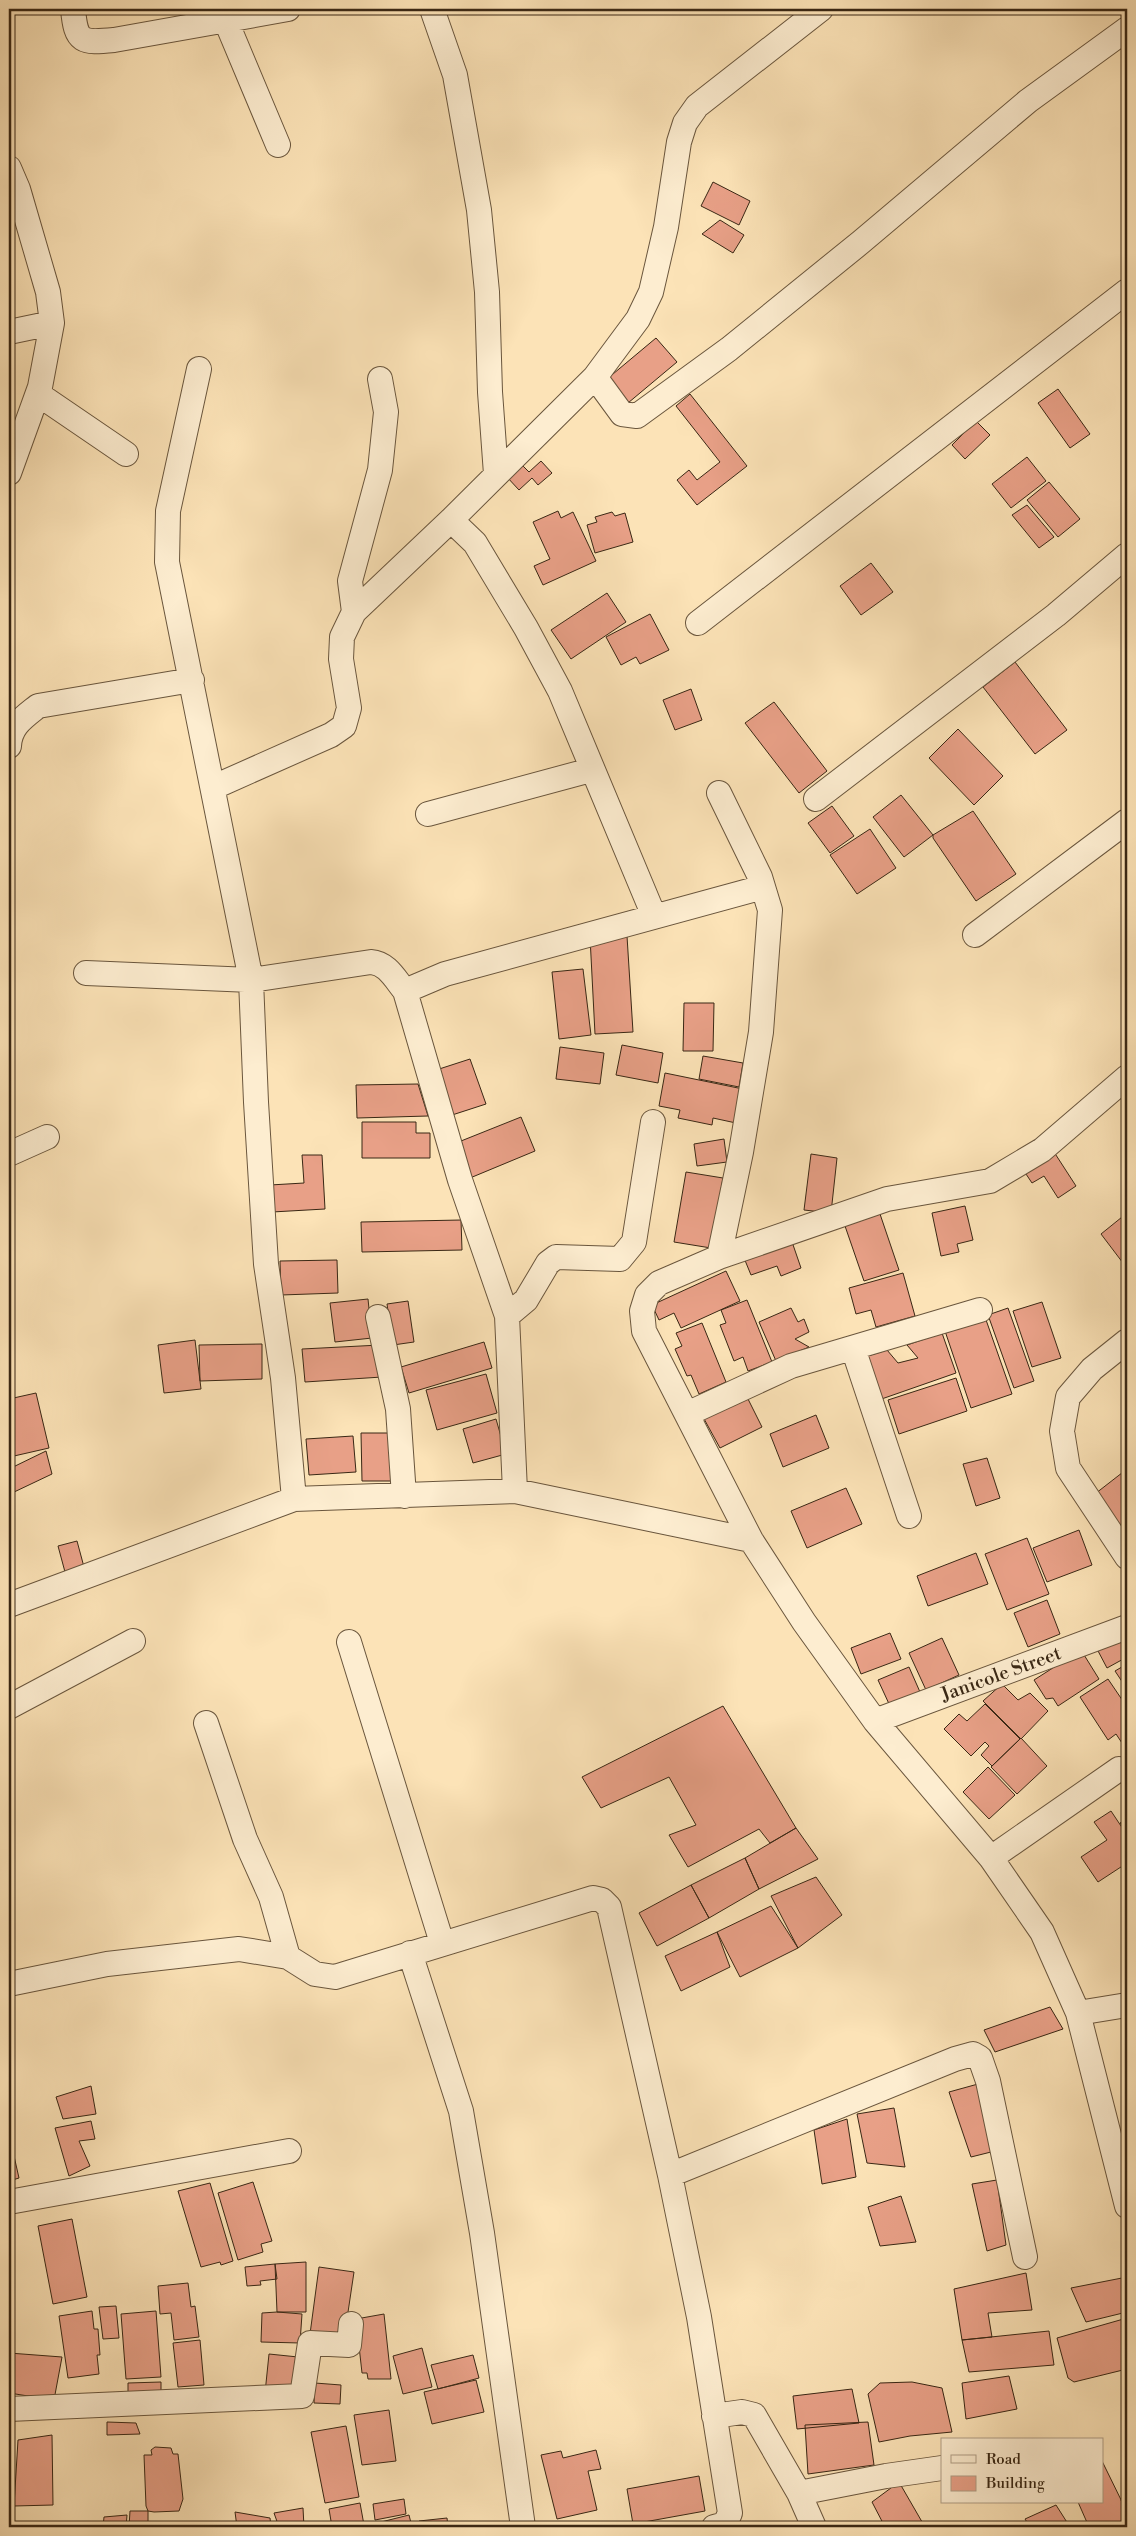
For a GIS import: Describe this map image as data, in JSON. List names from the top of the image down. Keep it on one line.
{"streets":{"street":["Janicole Street"]},"legend":["Road","Building"]}
